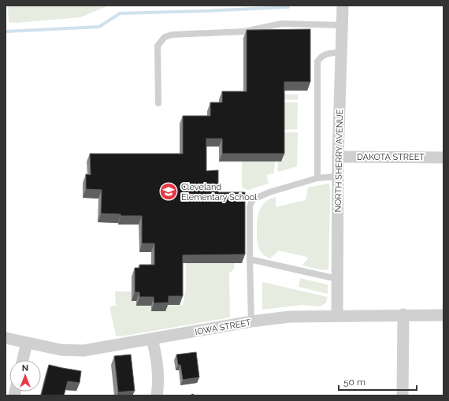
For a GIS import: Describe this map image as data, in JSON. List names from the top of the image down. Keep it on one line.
{"streets":{"street":["DAKOTA STREET","NORTH SHERRY AVENUE","IOWA STREET"]},"crossings":[["DAKOTA STREET","NORTH SHERRY AVENUE"],["NORTH SHERRY AVENUE","IOWA STREET"]],"places":{"school or university":["Cleveland Elementary School"]},"scale_bar":"50 m","north":"top"}
